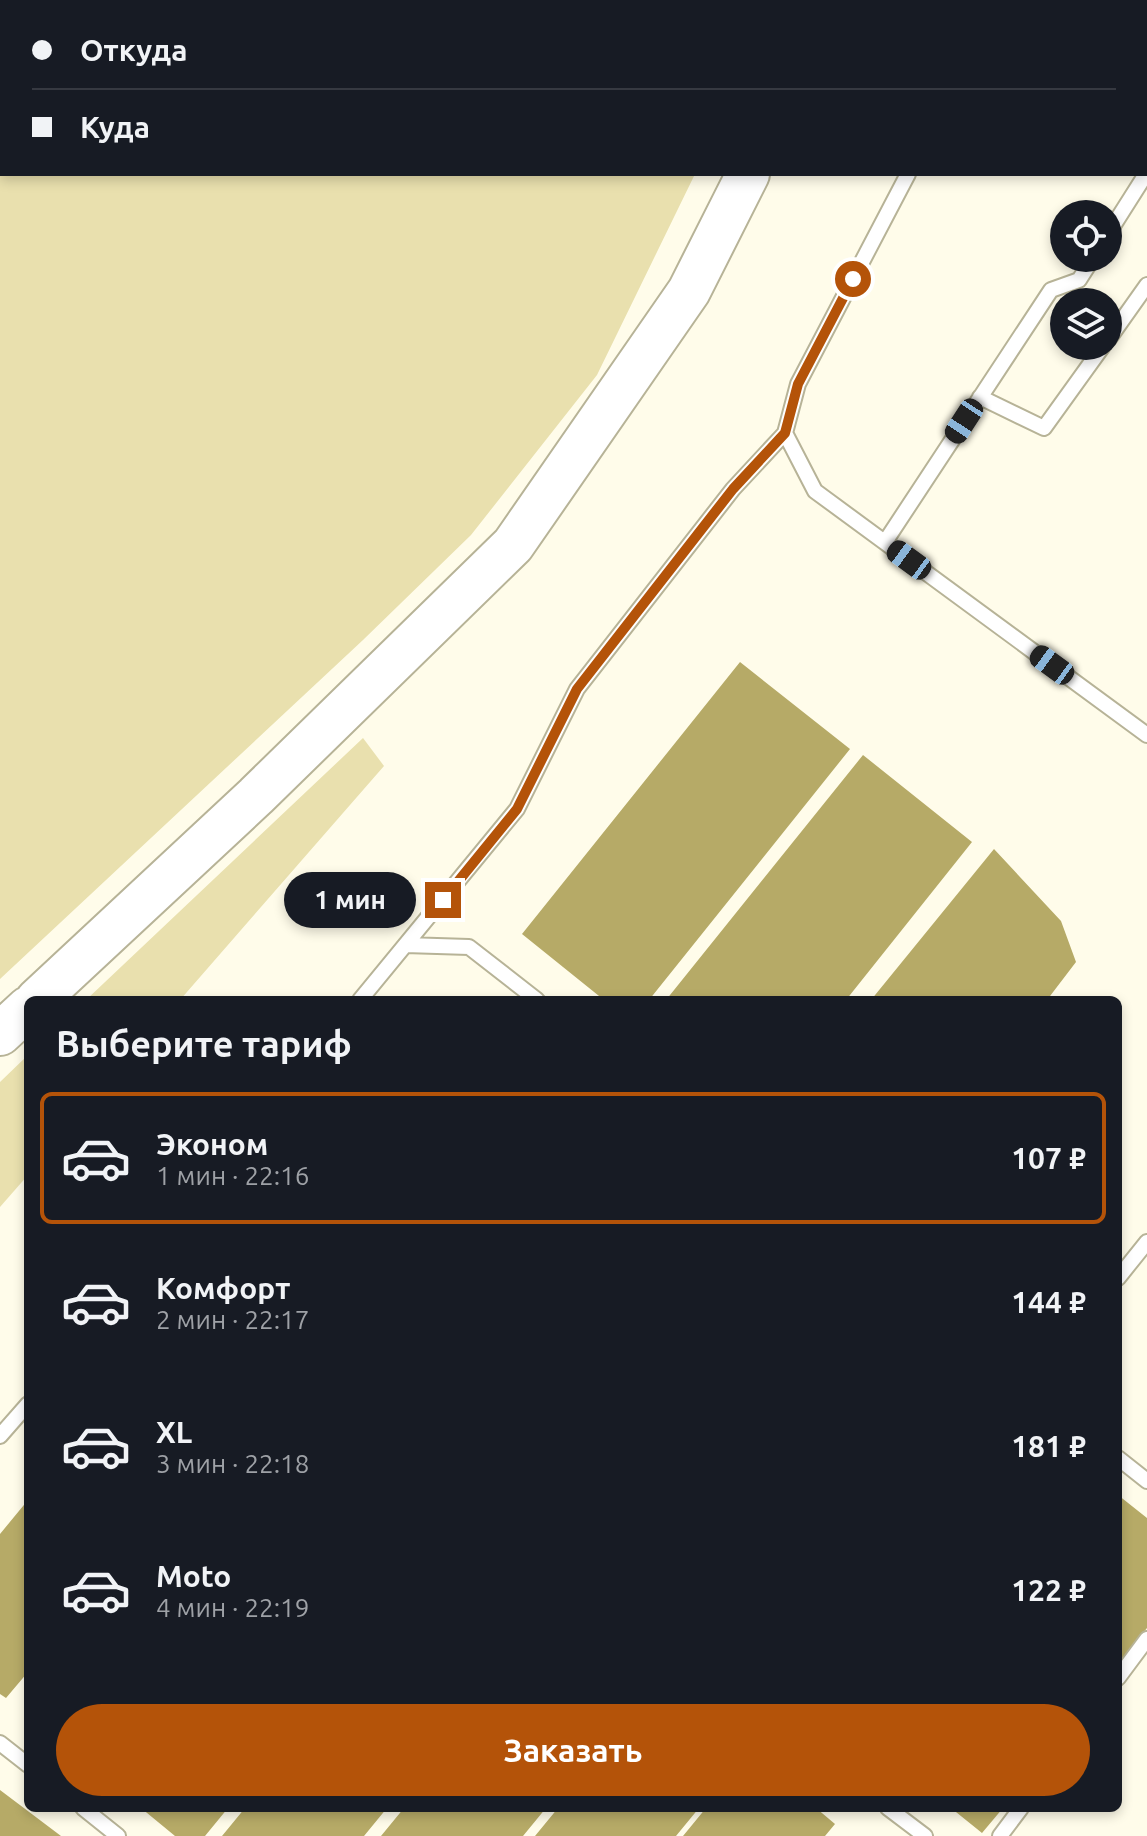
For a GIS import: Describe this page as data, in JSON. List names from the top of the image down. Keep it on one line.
{"page":{"banner":["Откуда","Куда"],"bubble":"1 мин","heading":"Выберите тариф","list":[{"name":"Эконом","note":"1 мин · 22:16","value":"107 ₽"},{"name":"Комфорт","note":"2 мин · 22:17","value":"144 ₽"},{"name":"XL","note":"3 мин · 22:18","value":"181 ₽"},{"name":"Moto","note":"4 мин · 22:19","value":"122 ₽"}],"buttons":"Заказать"}}
